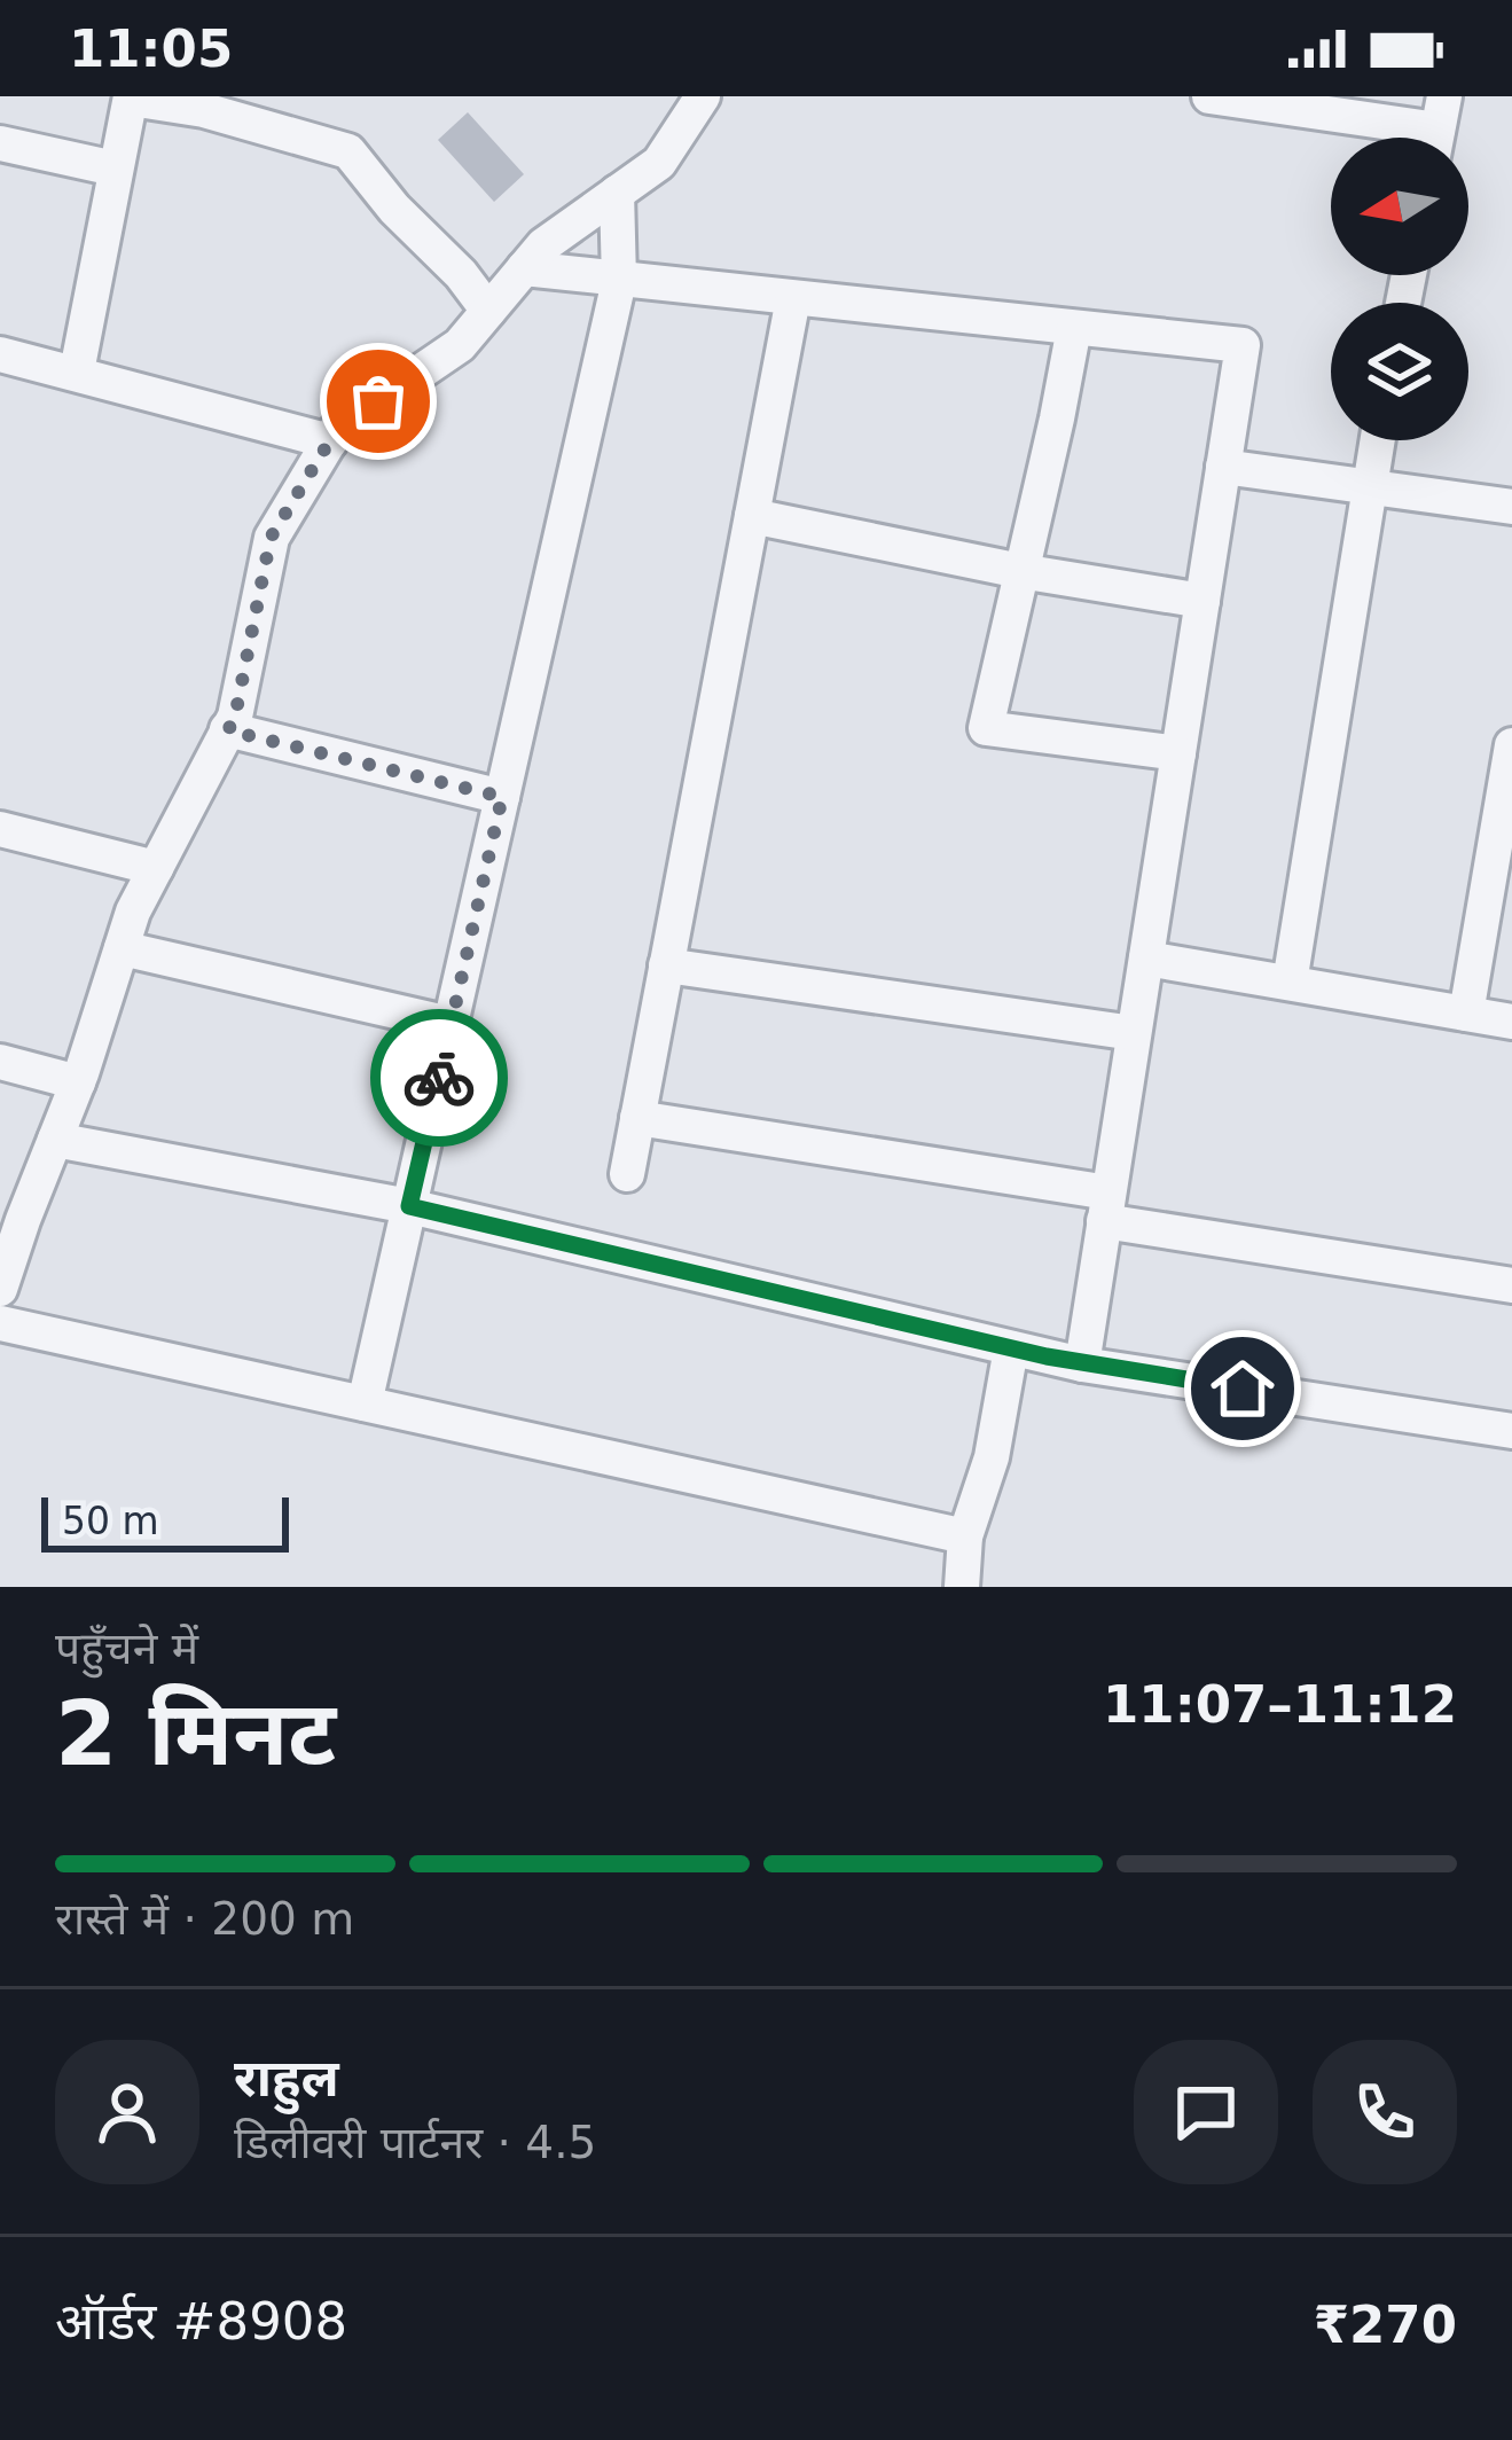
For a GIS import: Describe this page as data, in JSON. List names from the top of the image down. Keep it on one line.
{"scale_bar":"50 m","north":"left","page":{"status":"11:05","scale":"50 m","heading":["2 मिनट","पहुँचने में","11:07–11:12"],"panel":["राहुल","डिलीवरी पार्टनर · 4.5","ऑर्डर #8908","₹270"],"bar":"रास्ते में · 200 m"}}
